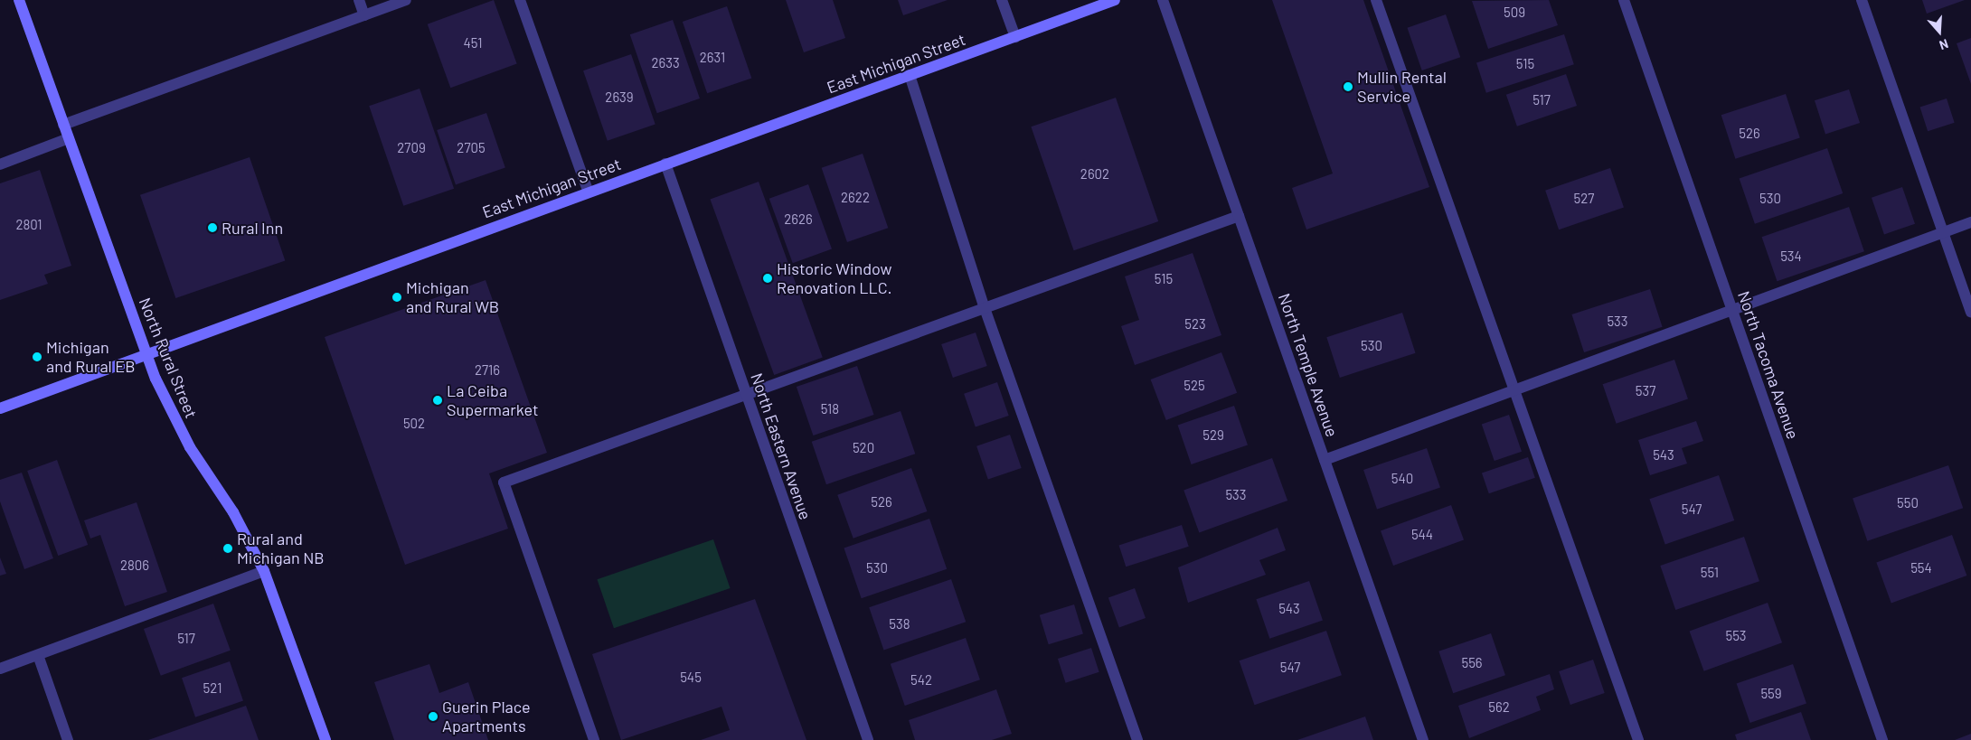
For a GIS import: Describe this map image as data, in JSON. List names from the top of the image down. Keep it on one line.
{"streets":{"main road":["East Michigan Street","North Rural Street"],"street":["North Temple Avenue","North Tacoma Avenue","North Eastern Avenue"]},"crossings":[["East Michigan Street","North Rural Street"],["East Michigan Street","North Eastern Avenue"]],"places":["Mullin Rental Service","Rural Inn","Historic Window Renovation LLC.","Michigan and Rural WB","Michigan and Rural EB","La Ceiba Supermarket","Rural and Michigan NB","Guerin Place Apartments"],"house_numbers":["509","451","2631","2633","515","2639","517","526","2709","2705","2602","2622","527","530","2626","2801","534","515","533","523","530","2716","525","537","518","502","529","520","543","540","533","526","550","547","544","2806","530","554","551","543","538","553","517","556","547","545","542","521","559","562"],"north":"bottom"}
